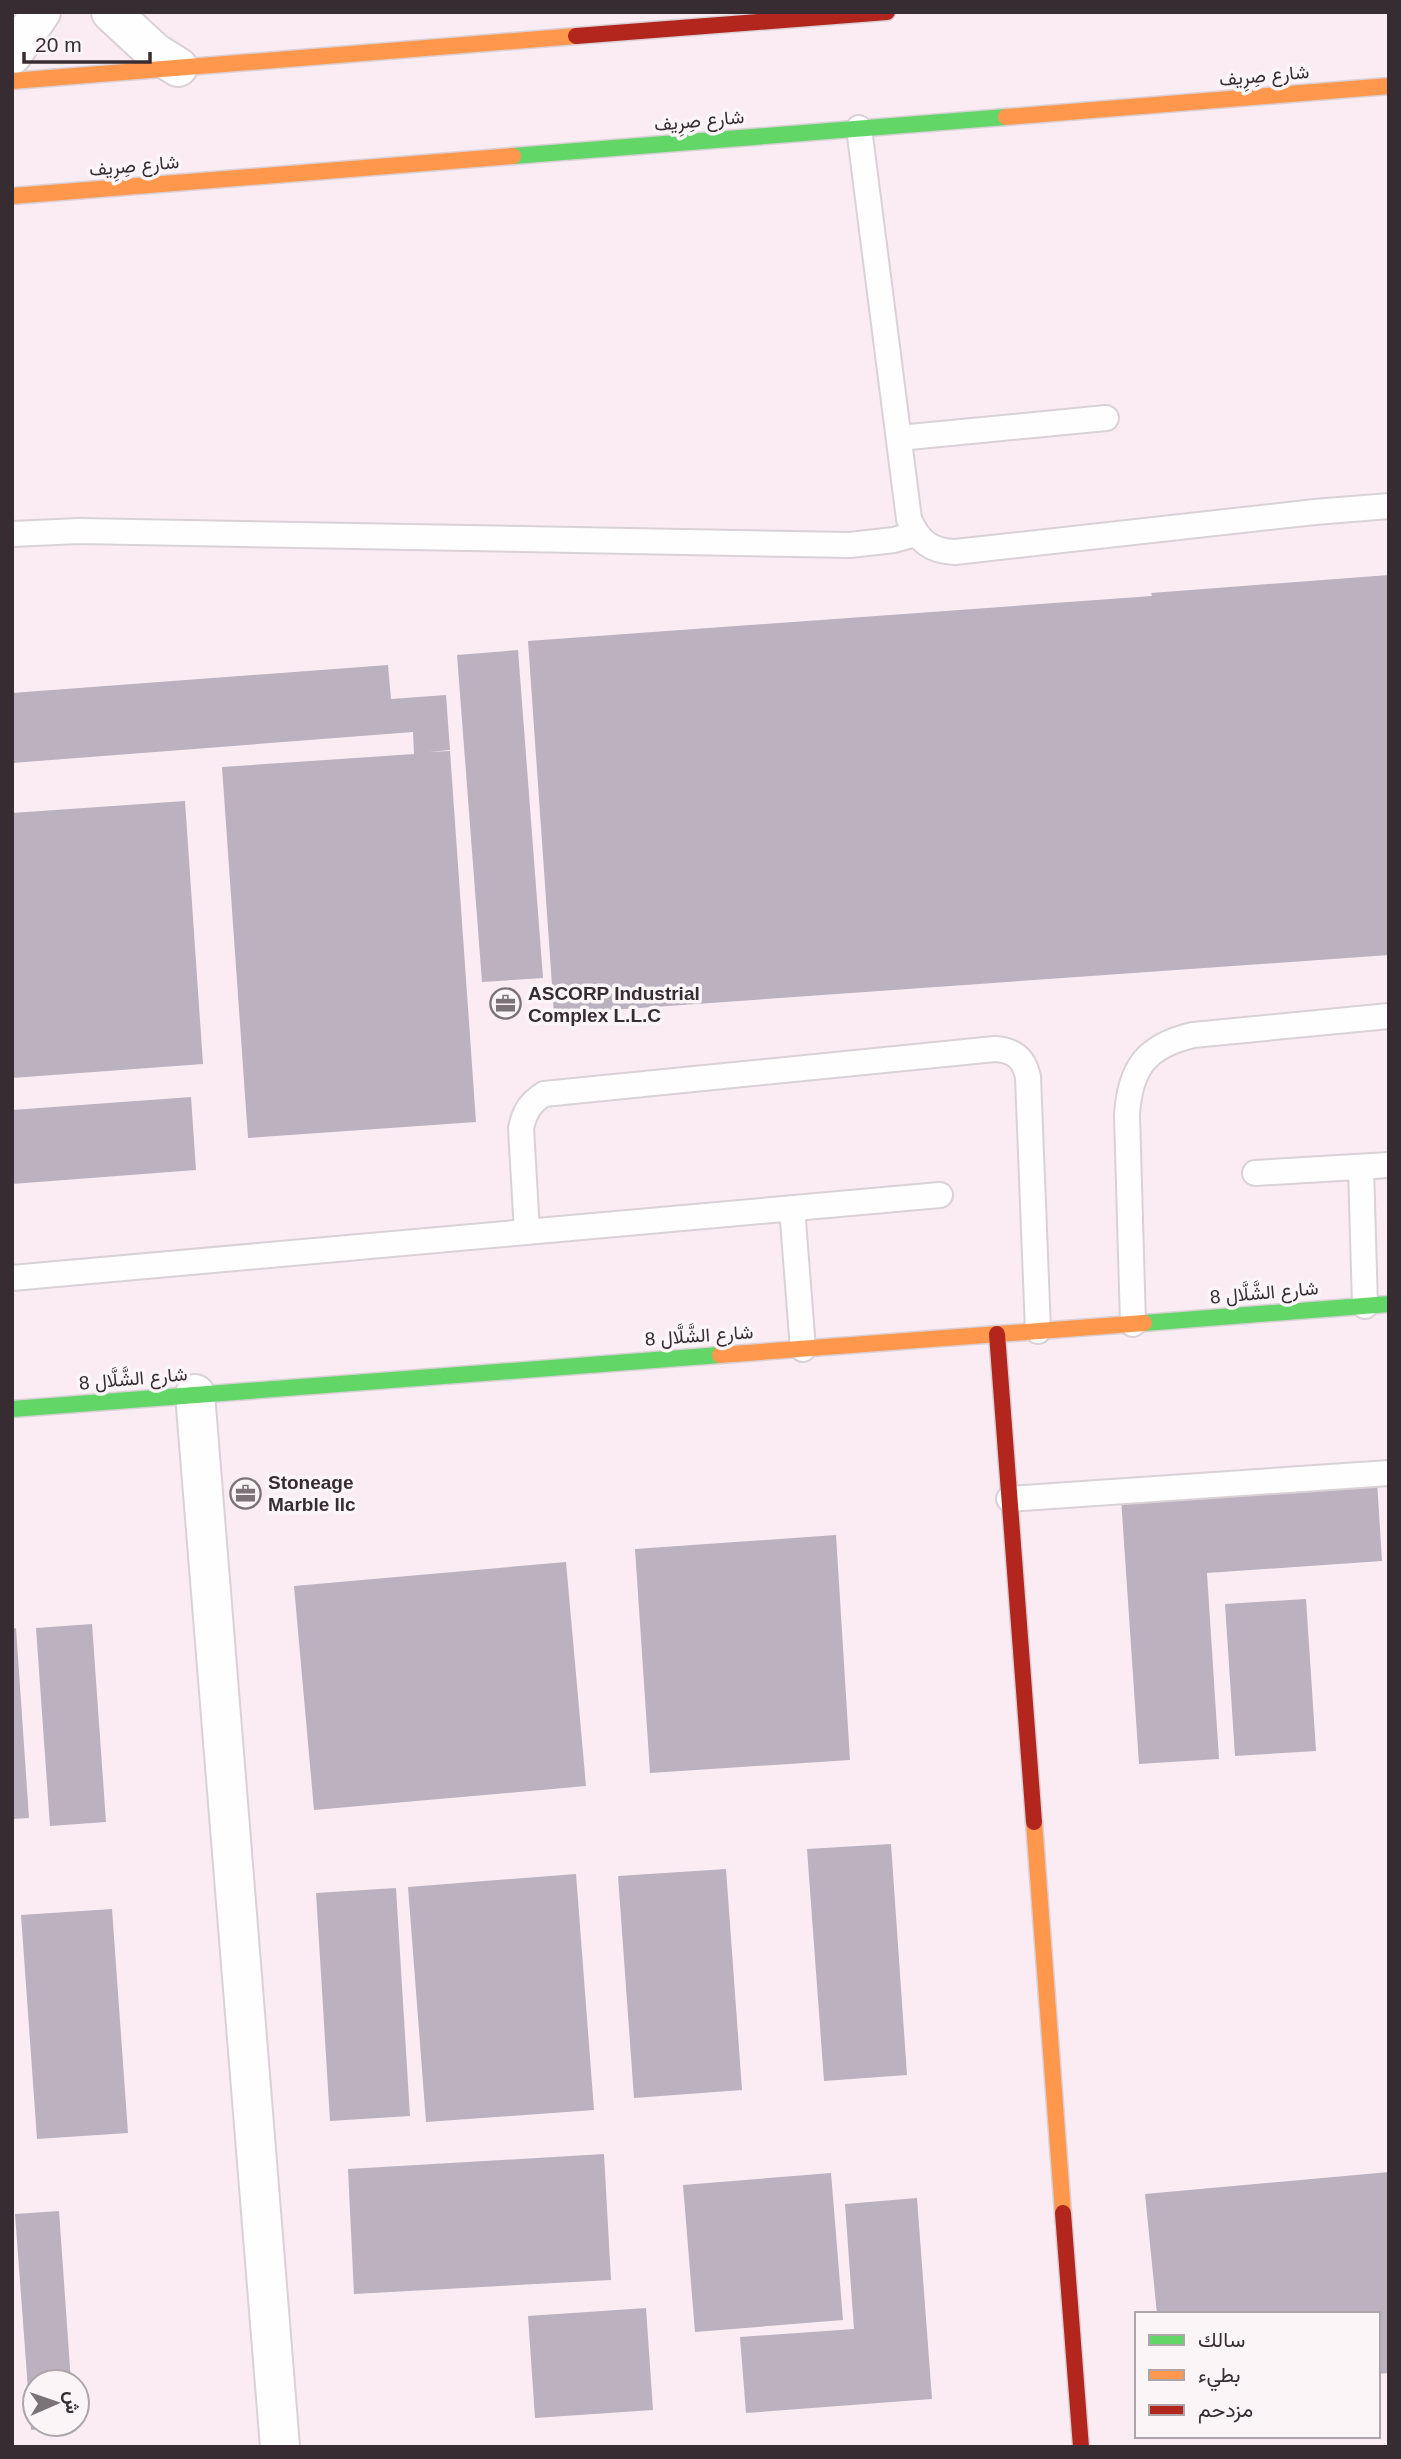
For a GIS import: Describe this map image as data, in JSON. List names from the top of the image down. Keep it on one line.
{"streets":{"street":["شارع صِرِيف","شارع الشَّلَّال 8"]},"places":{"office":["ASCORP Industrial Complex L.L.C","Stoneage Marble llc"]},"legend":["سالك","بطيء","مزدحم"],"scale_bar":"20 m","north":"right"}
